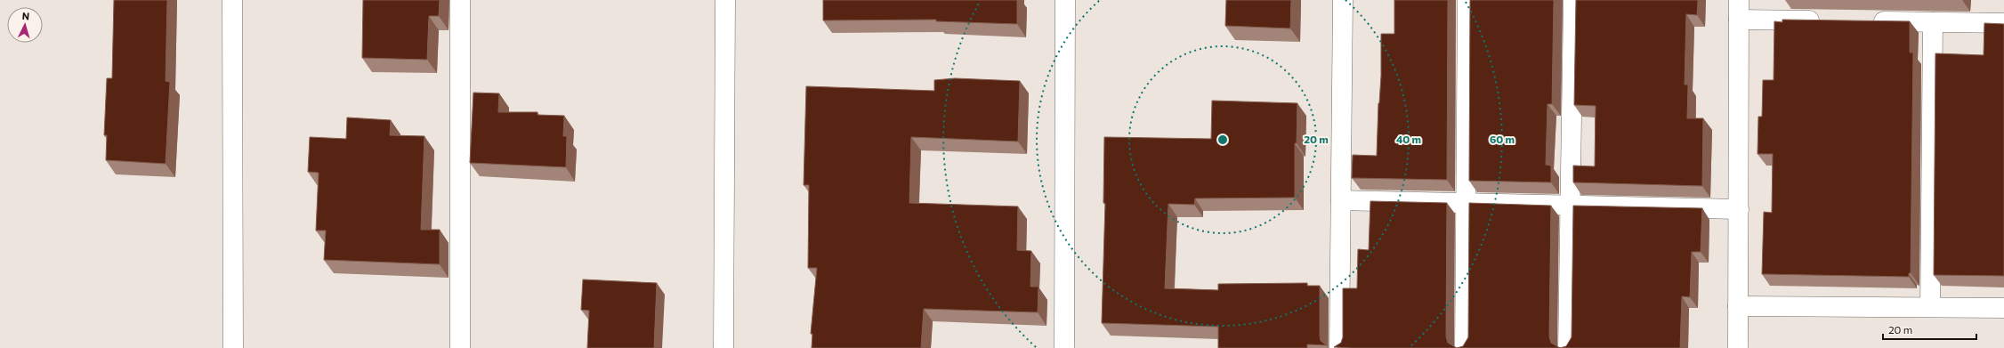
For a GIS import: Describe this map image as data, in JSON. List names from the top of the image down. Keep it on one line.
{"scale_bar":"20 m","north":"top","rings":["20 m","40 m","60 m"]}
